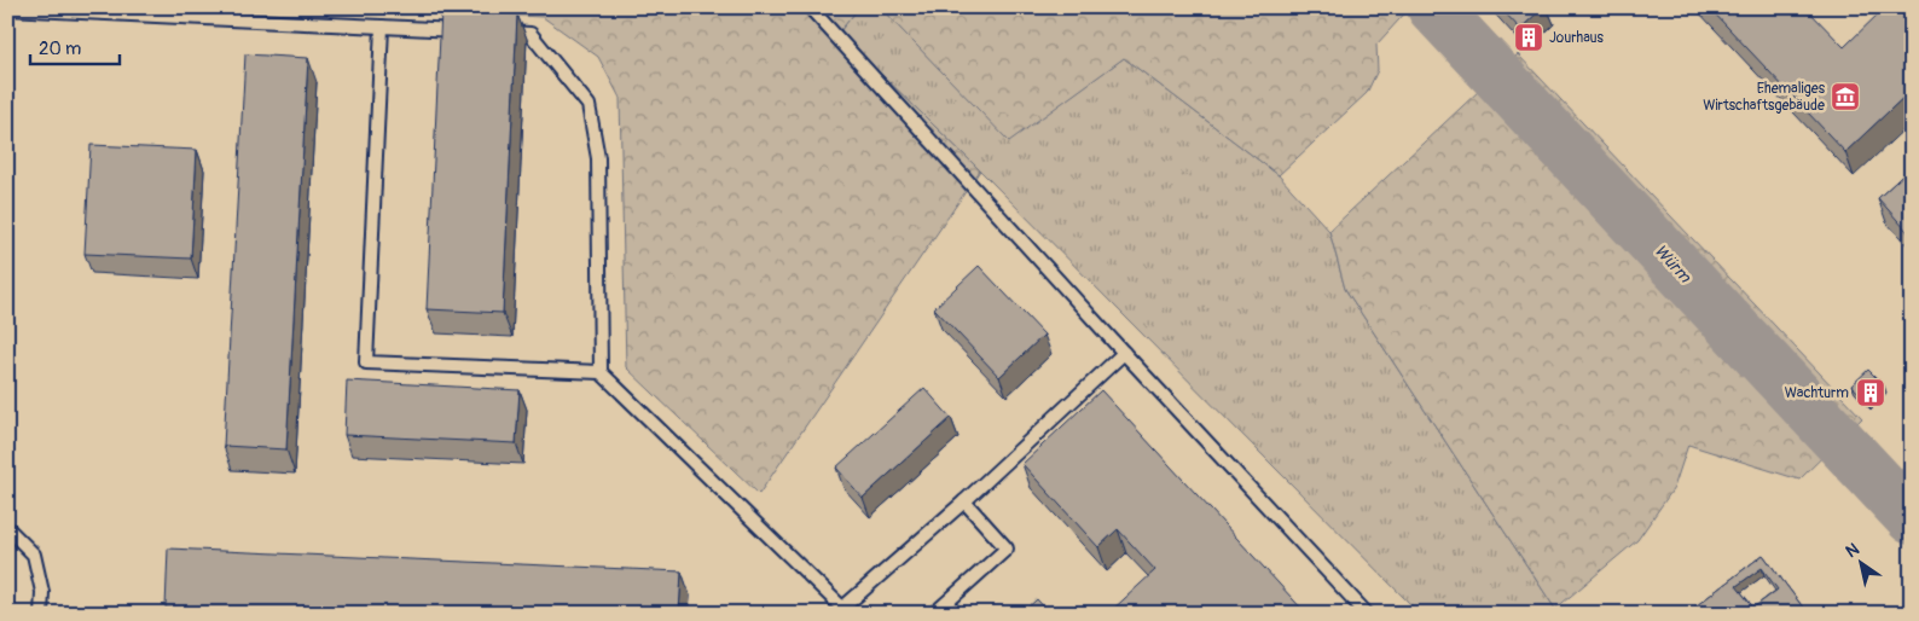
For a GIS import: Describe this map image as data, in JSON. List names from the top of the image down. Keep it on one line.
{"water":["Würm"],"places":{"building":["Jourhaus","Wachturm"],"museum":["Ehemaliges Wirtschaftsgebäude"]},"scale_bar":"20 m","north":"top left"}
